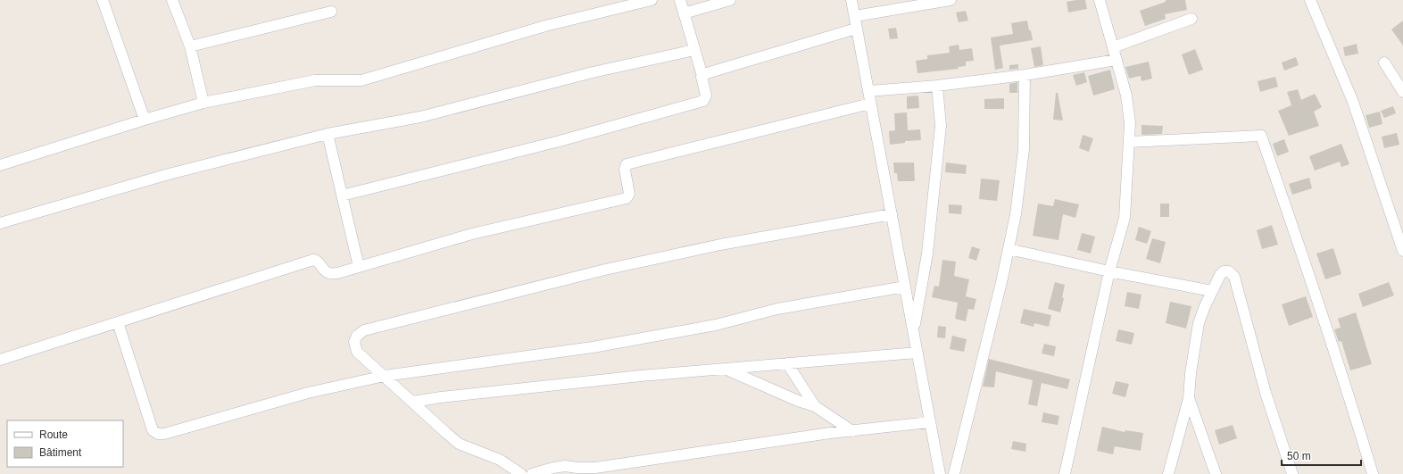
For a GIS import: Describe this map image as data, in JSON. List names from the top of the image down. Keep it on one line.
{"legend":["Route","Bâtiment"],"scale_bar":"50 m"}
